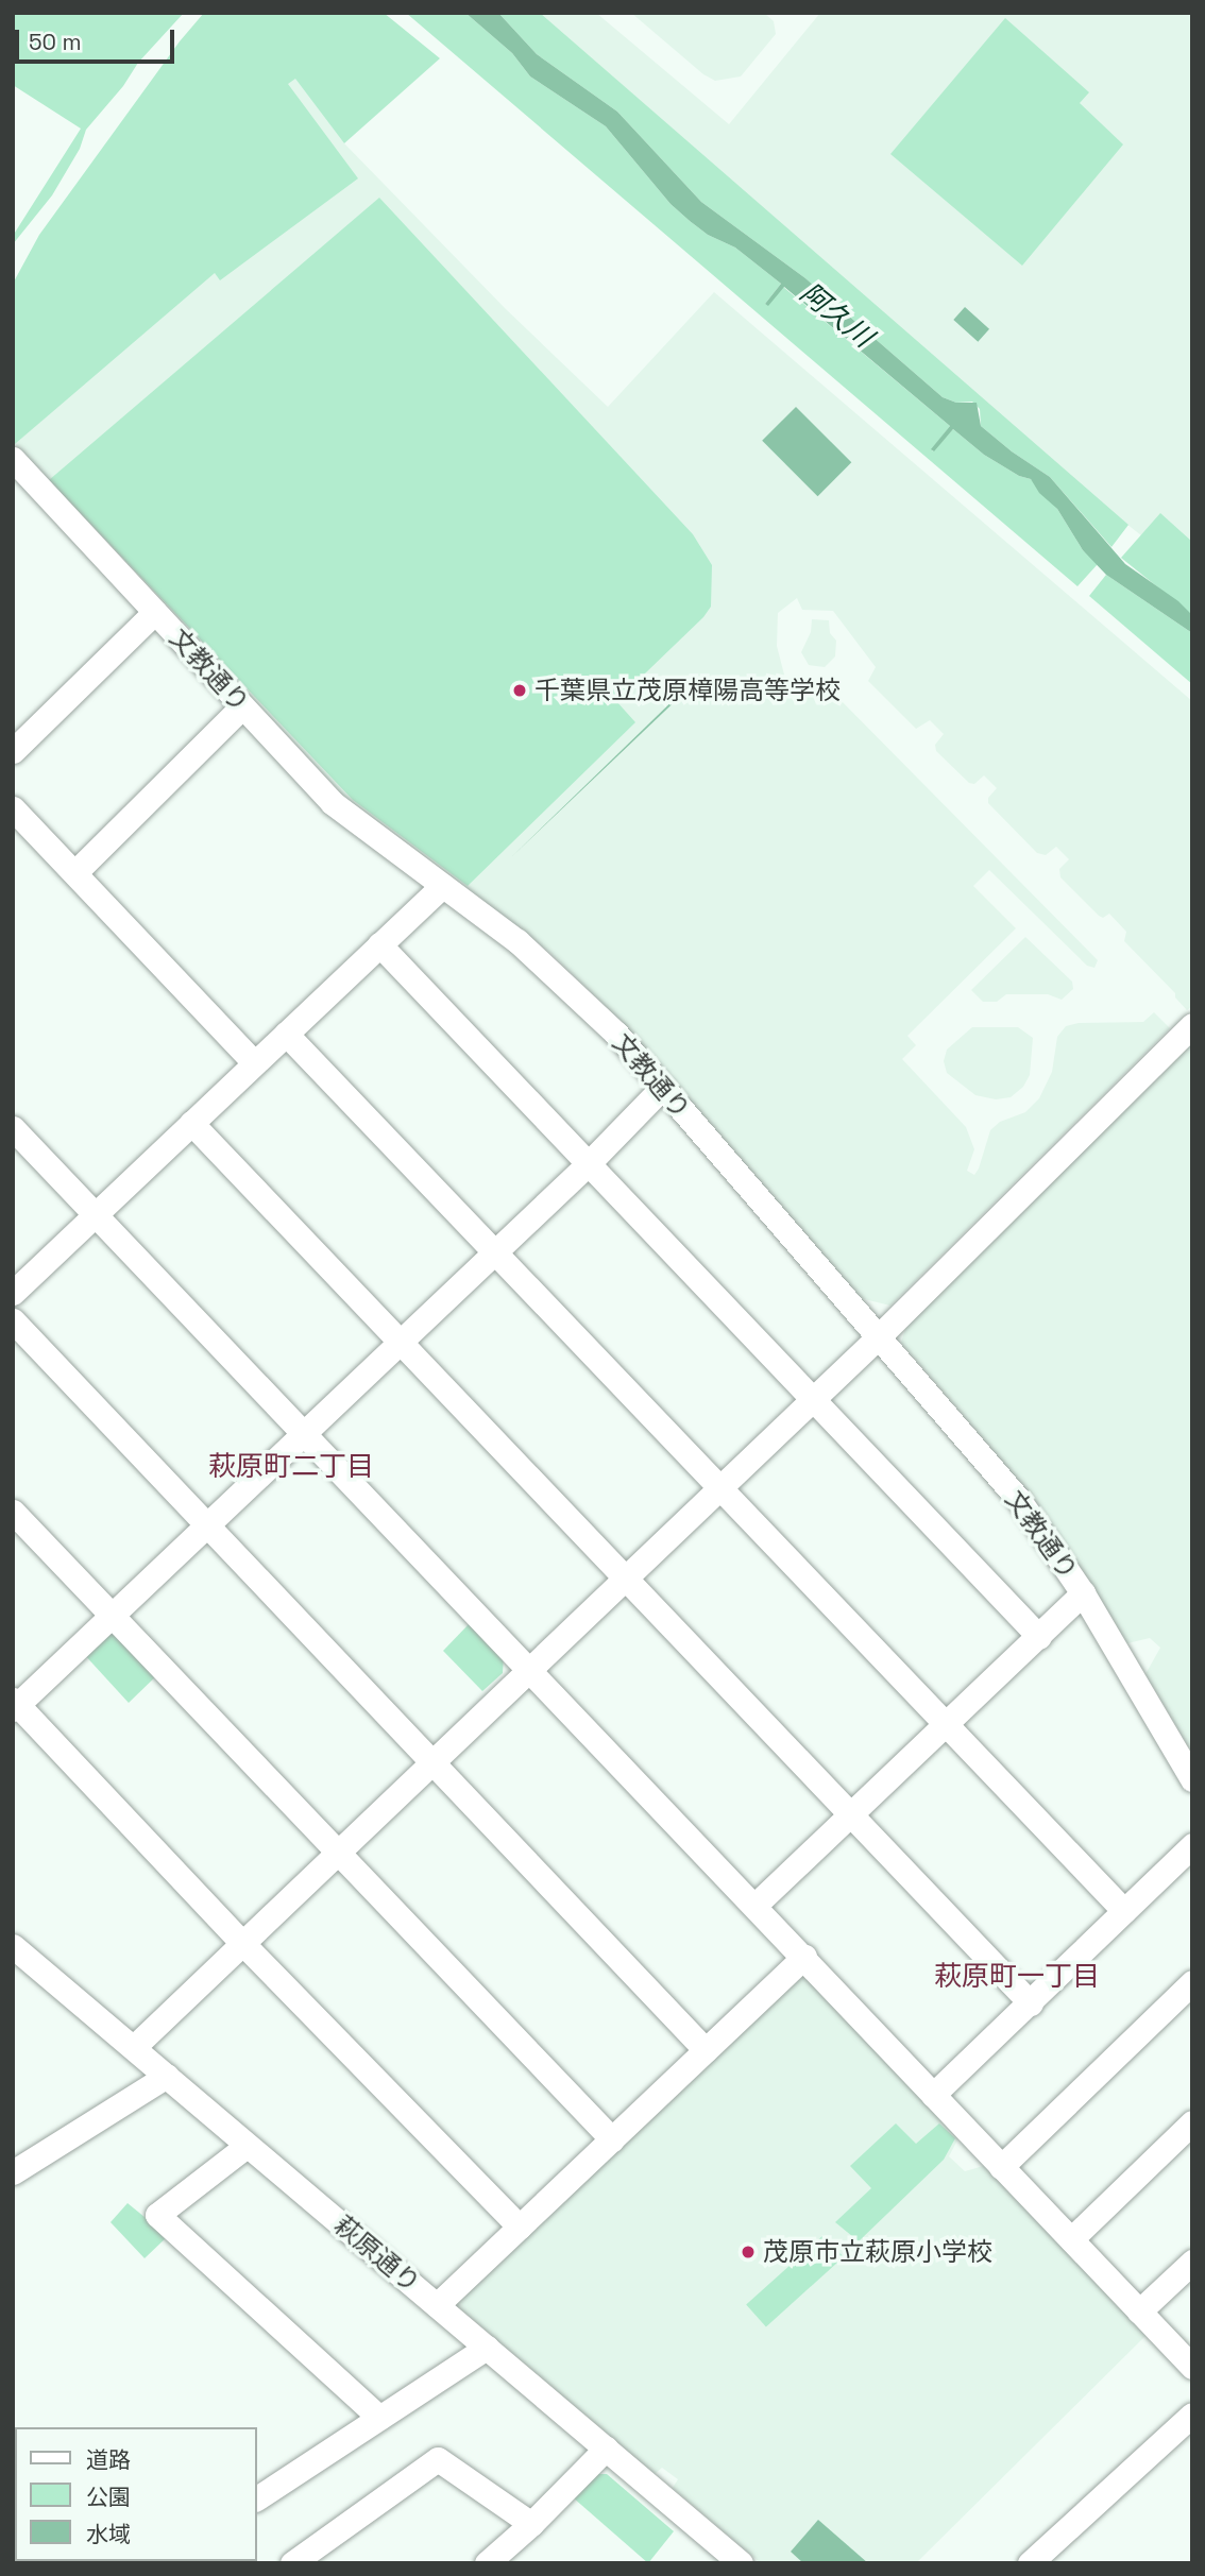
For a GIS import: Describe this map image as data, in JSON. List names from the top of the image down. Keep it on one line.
{"streets":{"street":["文教通り","萩原通り"]},"districts":["萩原町二丁目","萩原町一丁目"],"water":["阿久川"],"places":["千葉県立茂原樟陽高等学校","茂原市立萩原小学校"],"legend":["道路","公園","水域"],"scale_bar":"50 m"}
